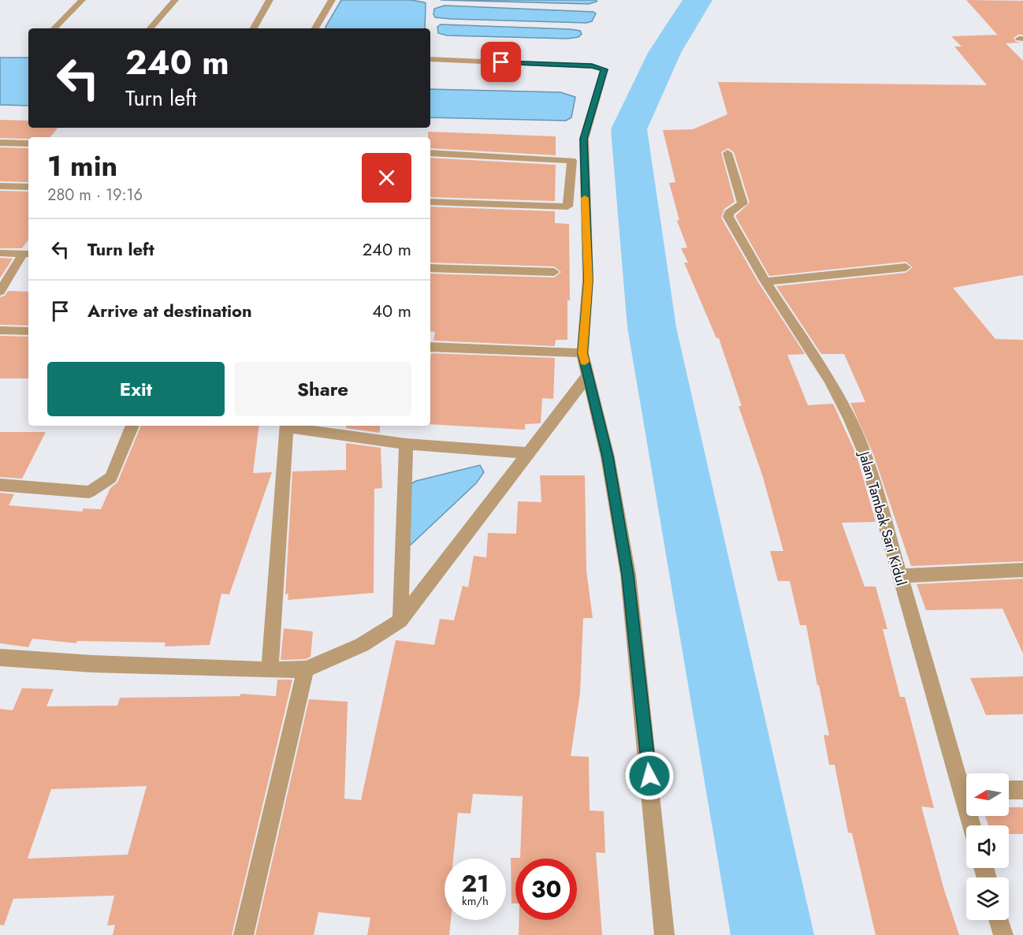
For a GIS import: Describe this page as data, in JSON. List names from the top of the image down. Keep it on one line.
{"streets":{"street":["Jalan Tambak Sari Kidul"]},"north":"left","page":{"turn":["240 m","Turn left"],"heading":["1 min","280 m · 19:16"],"list":[{"name":"Turn left","value":"240 m"},{"name":"Arrive at destination","value":"40 m"}],"buttons":["Exit","Share"],"speed":"21 km/h","limit":"30"}}
